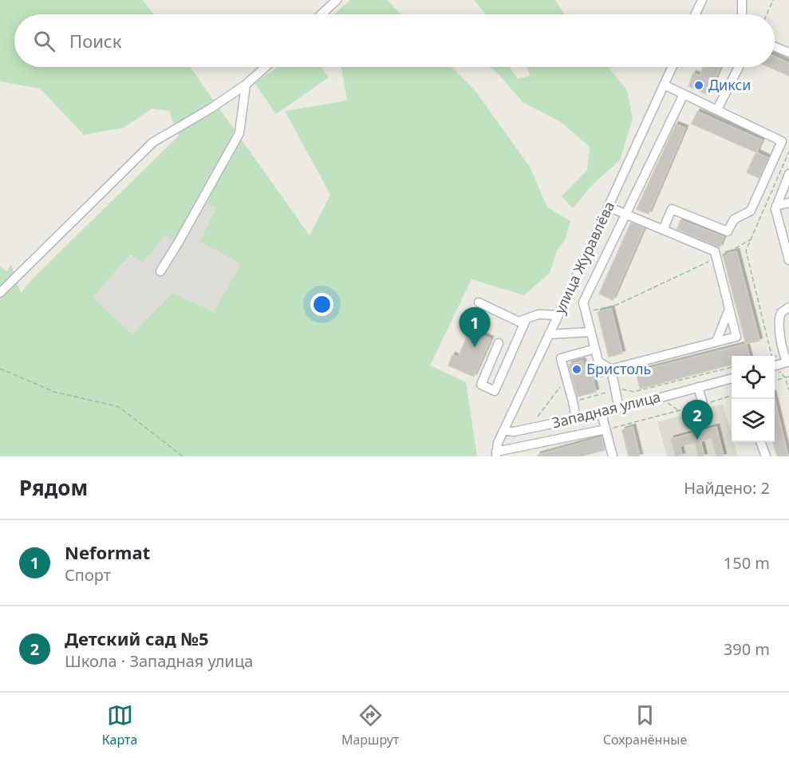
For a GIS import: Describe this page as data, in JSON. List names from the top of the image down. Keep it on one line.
{"streets":{"street":["улица Журавлёва","Западная улица"]},"crossings":[["улица Журавлёва","Западная улица"]],"places":["Дикси","Бристоль"],"page":{"search":"Поиск","pins":["1","2"],"heading":["Рядом","Найдено: 2"],"list":[{"mark":"1","name":"Neformat","note":"Спорт","value":"150 m"},{"mark":"2","name":"Детский сад №5","note":"Школа · Западная улица","value":"390 m"}],"nav":["Карта","Маршрут","Сохранённые"]}}
